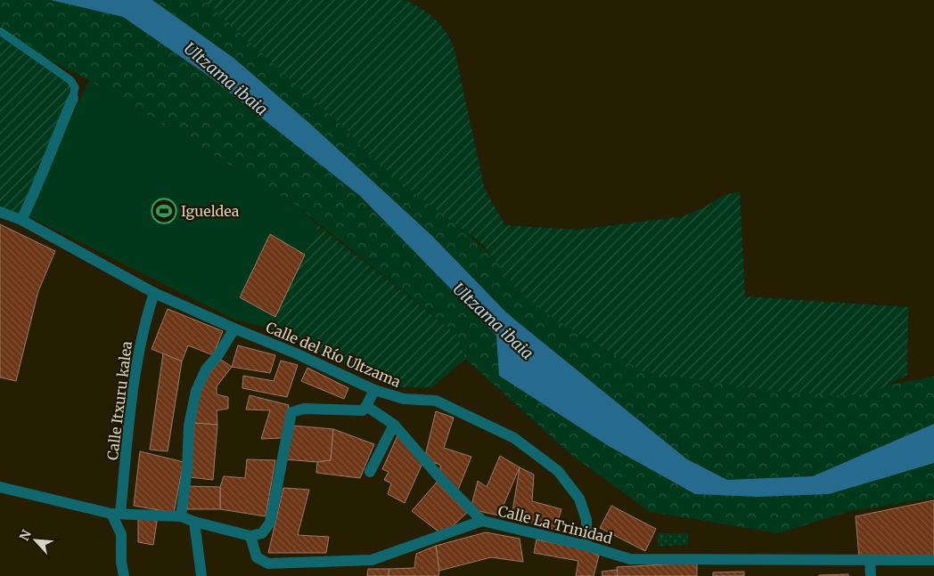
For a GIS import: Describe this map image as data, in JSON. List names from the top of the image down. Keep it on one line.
{"streets":{"street":["Calle del Río Ultzama","Calle Itxuru kalea","Calle La Trinidad"]},"crossings":[["Calle del Río Ultzama","Calle Itxuru kalea"],["Calle del Río Ultzama","Calle La Trinidad"]],"water":["Ultzama ibaia"],"places":{"sports":["Igueldea"]},"north":"top left"}
